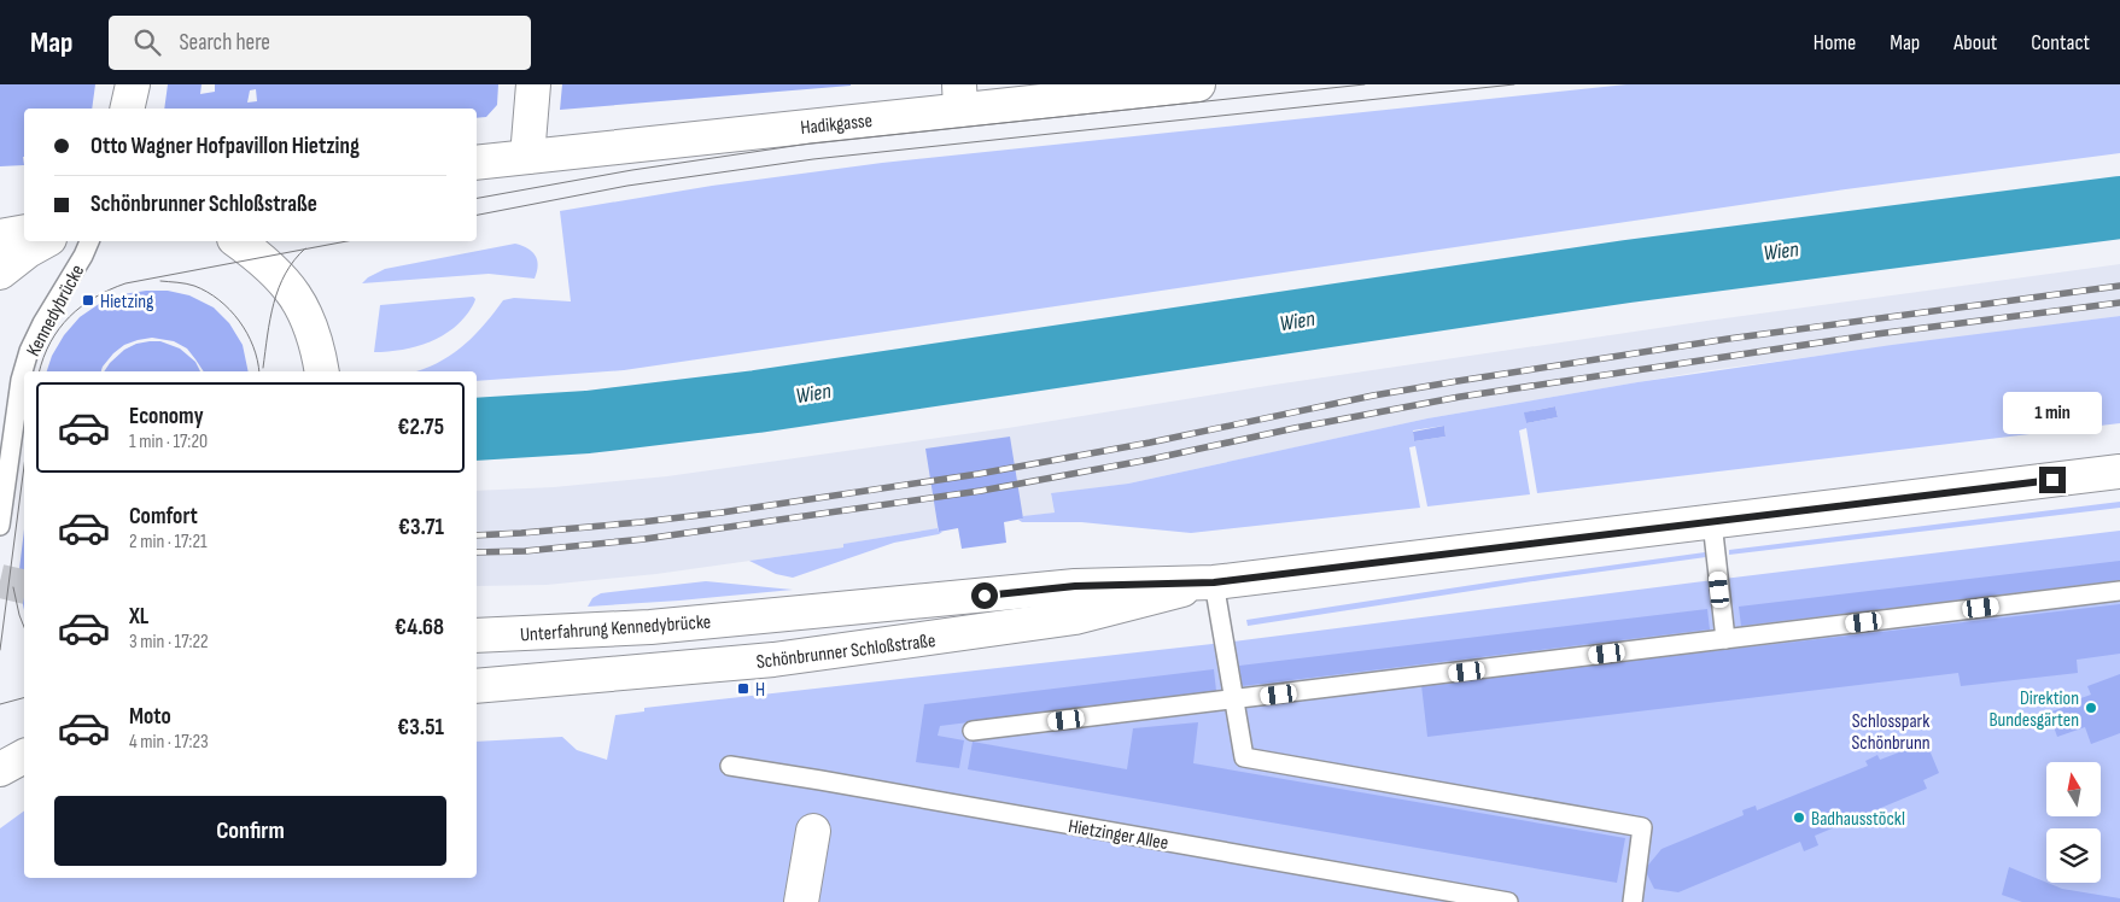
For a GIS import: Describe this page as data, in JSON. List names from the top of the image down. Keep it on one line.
{"streets":{"main road":["Hadikgasse","Kennedybrücke","Unterfahrung Kennedybrücke","Schönbrunner Schloßstraße"],"lane":["Hietzinger Allee"]},"crossings":[["Unterfahrung Kennedybrücke","Schönbrunner Schloßstraße"]],"water":["Wien"],"parks":["Schlosspark Schönbrunn"],"places":{"transit":["Hietzing","H"],"other":["Direktion Bundesgärten","Badhausstöckl"]},"north":"top","page":{"header":"Map","search":"Search here","nav":["Home","Map","About","Contact"],"banner":["Otto Wagner Hofpavillon Hietzing","Schönbrunner Schloßstraße"],"list":[{"name":"Economy","note":"1 min · 17:20","value":"€2.75"},{"name":"Comfort","note":"2 min · 17:21","value":"€3.71"},{"name":"XL","note":"3 min · 17:22","value":"€4.68"},{"name":"Moto","note":"4 min · 17:23","value":"€3.51"}],"bubble":"1 min","buttons":"Confirm"}}
